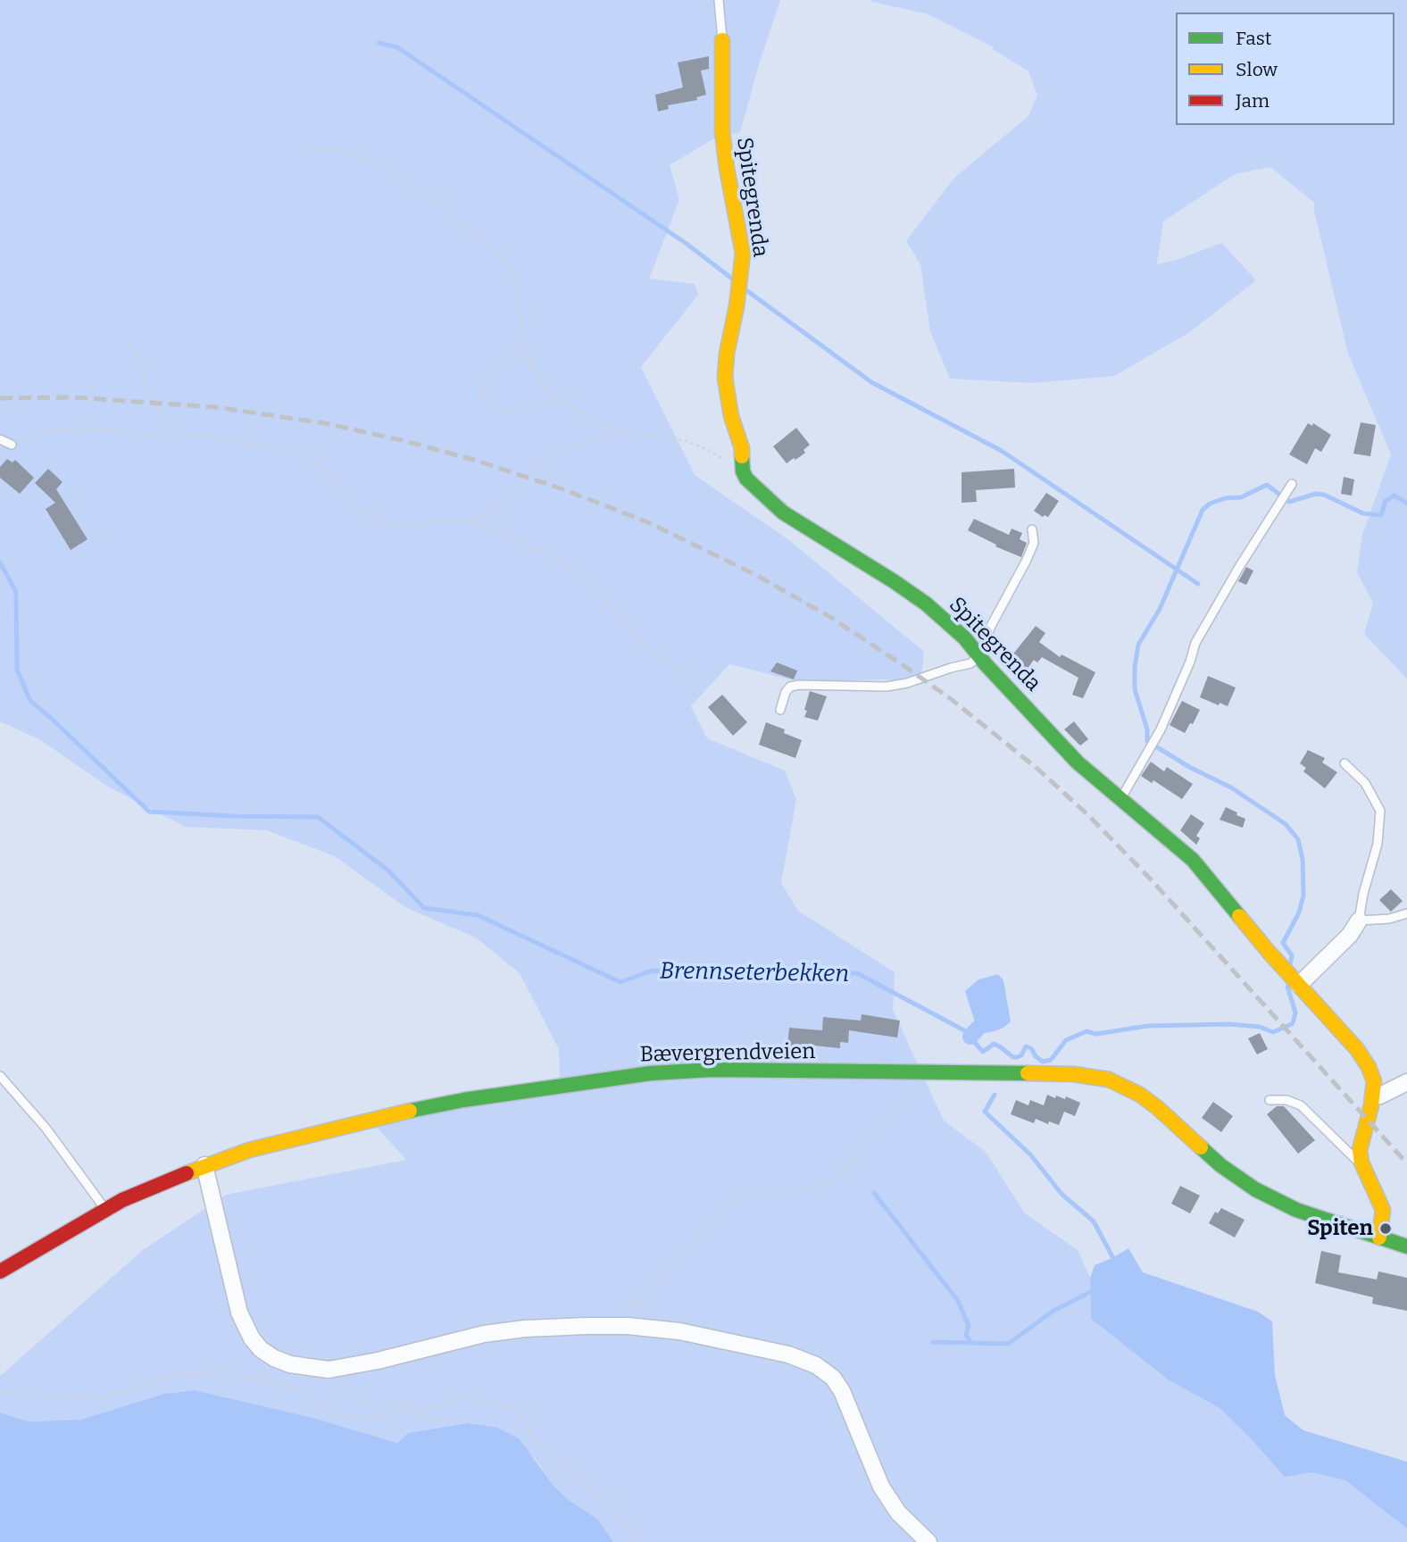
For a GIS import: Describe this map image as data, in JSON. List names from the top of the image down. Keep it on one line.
{"streets":{"street":["Spitegrenda","Bævergrendveien"]},"crossings":[["Spitegrenda","Bævergrendveien"]],"water":["Brennseterbekken"],"places":["Spiten"],"legend":["Fast","Slow","Jam"]}
